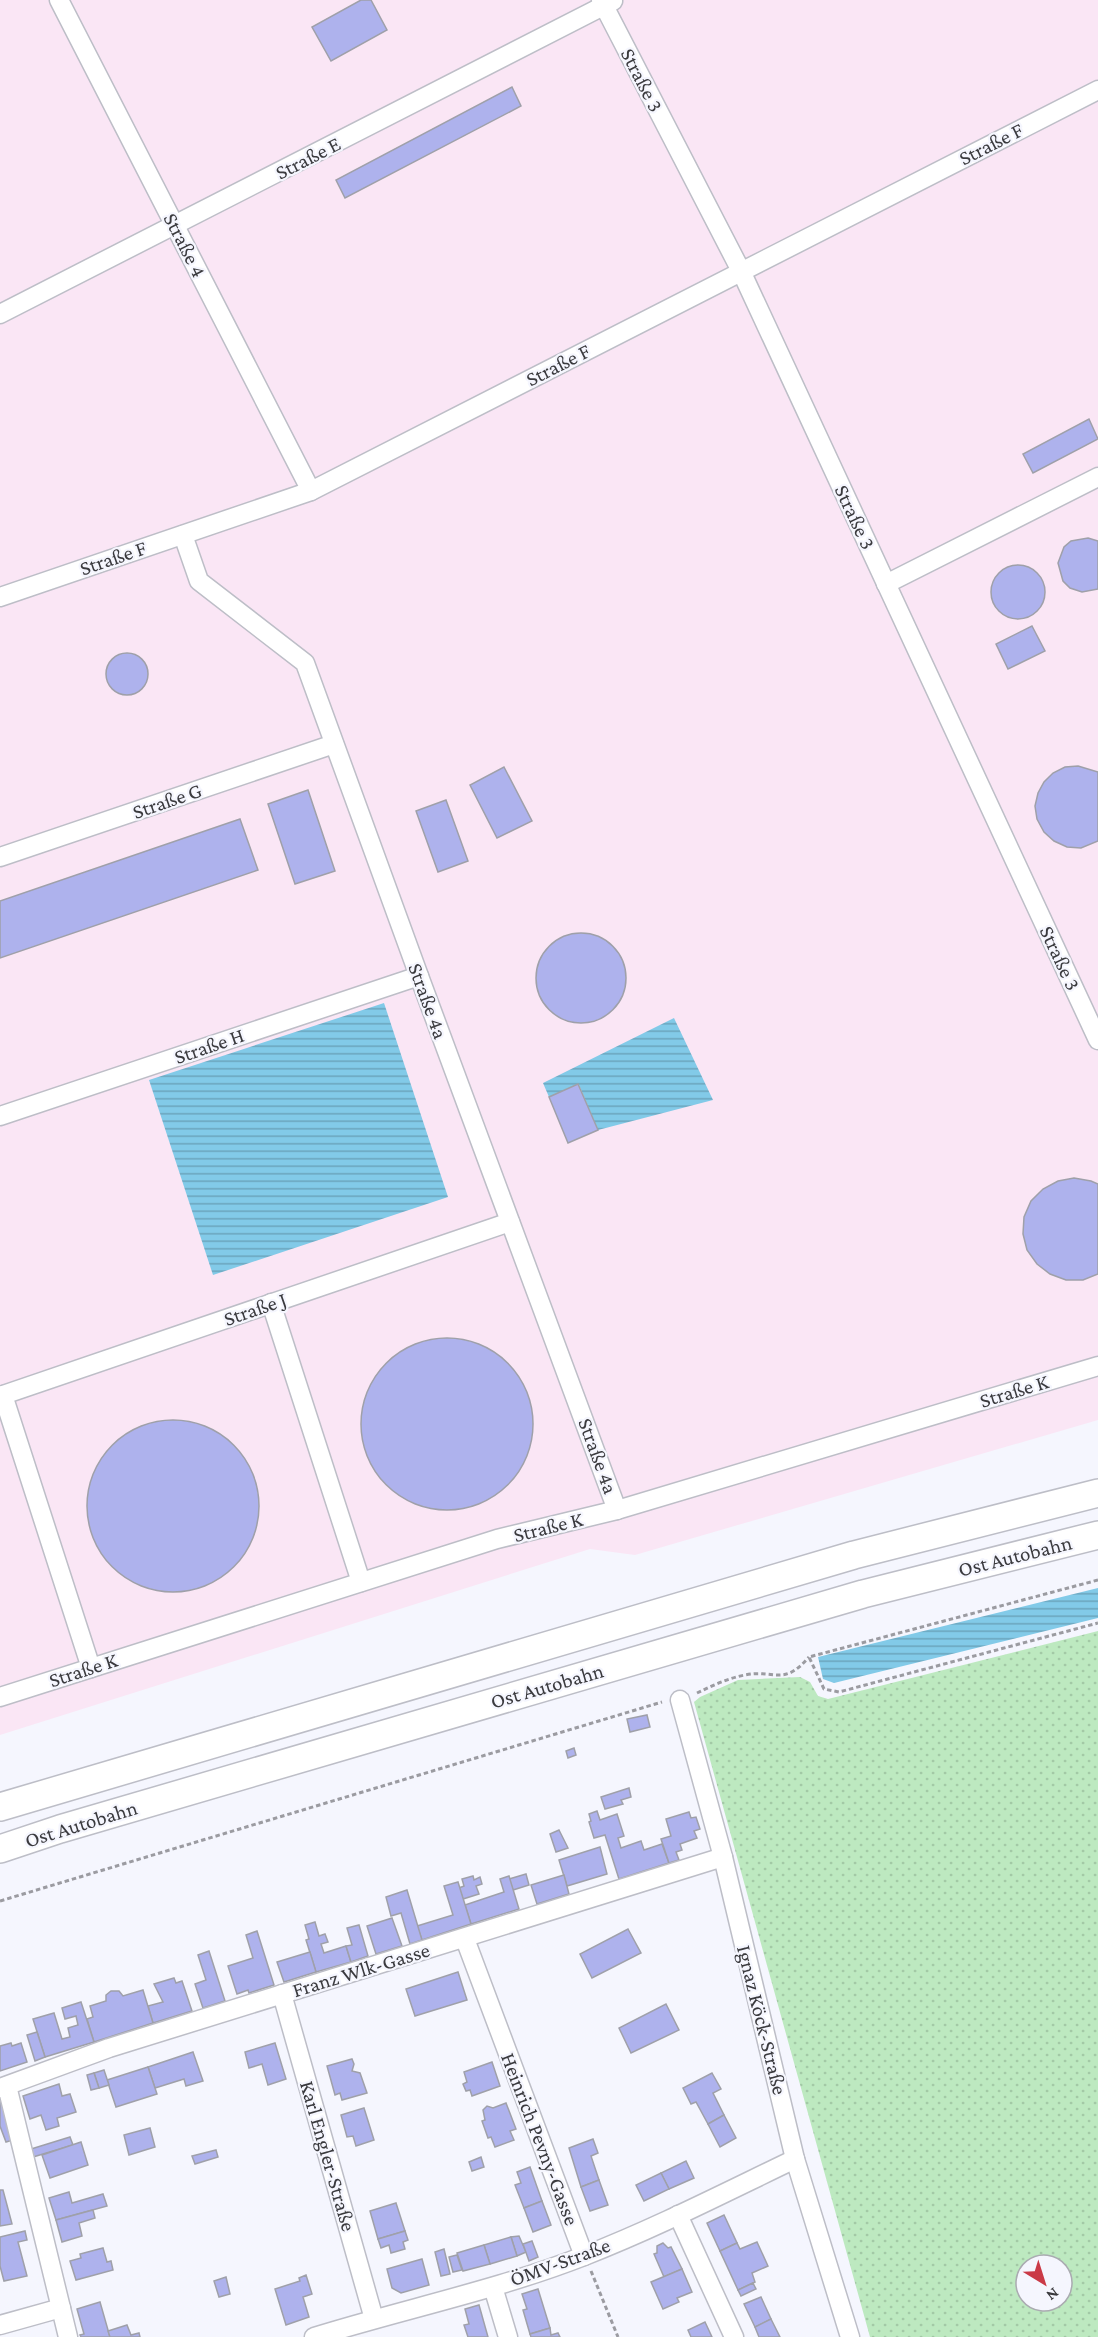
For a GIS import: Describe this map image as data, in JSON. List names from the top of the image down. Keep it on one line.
{"streets":{"highway":["Ost Autobahn"],"street":["Straße 3","Straße F","Straße E","Straße 4","Straße G","Straße 4a","Straße H","Straße J","Straße K","Franz Wlk-Gasse","Ignaz Köck-Straße","Heinrich Pevny-Gasse","Karl Engler-Straße","ÖMV-Straße"]},"crossings":[["Straße 3","Straße F"],["Straße 3","Straße E"],["Straße F","Straße 4"],["Straße F","Straße 4a"],["Straße E","Straße 4"],["Straße G","Straße 4a"],["Straße 4a","Straße H"],["Straße 4a","Straße J"],["Straße 4a","Straße K"],["Franz Wlk-Gasse","Ignaz Köck-Straße"],["Franz Wlk-Gasse","Heinrich Pevny-Gasse"],["Franz Wlk-Gasse","Karl Engler-Straße"],["Ignaz Köck-Straße","ÖMV-Straße"],["Heinrich Pevny-Gasse","ÖMV-Straße"],["Karl Engler-Straße","ÖMV-Straße"]],"north":"bottom right"}
